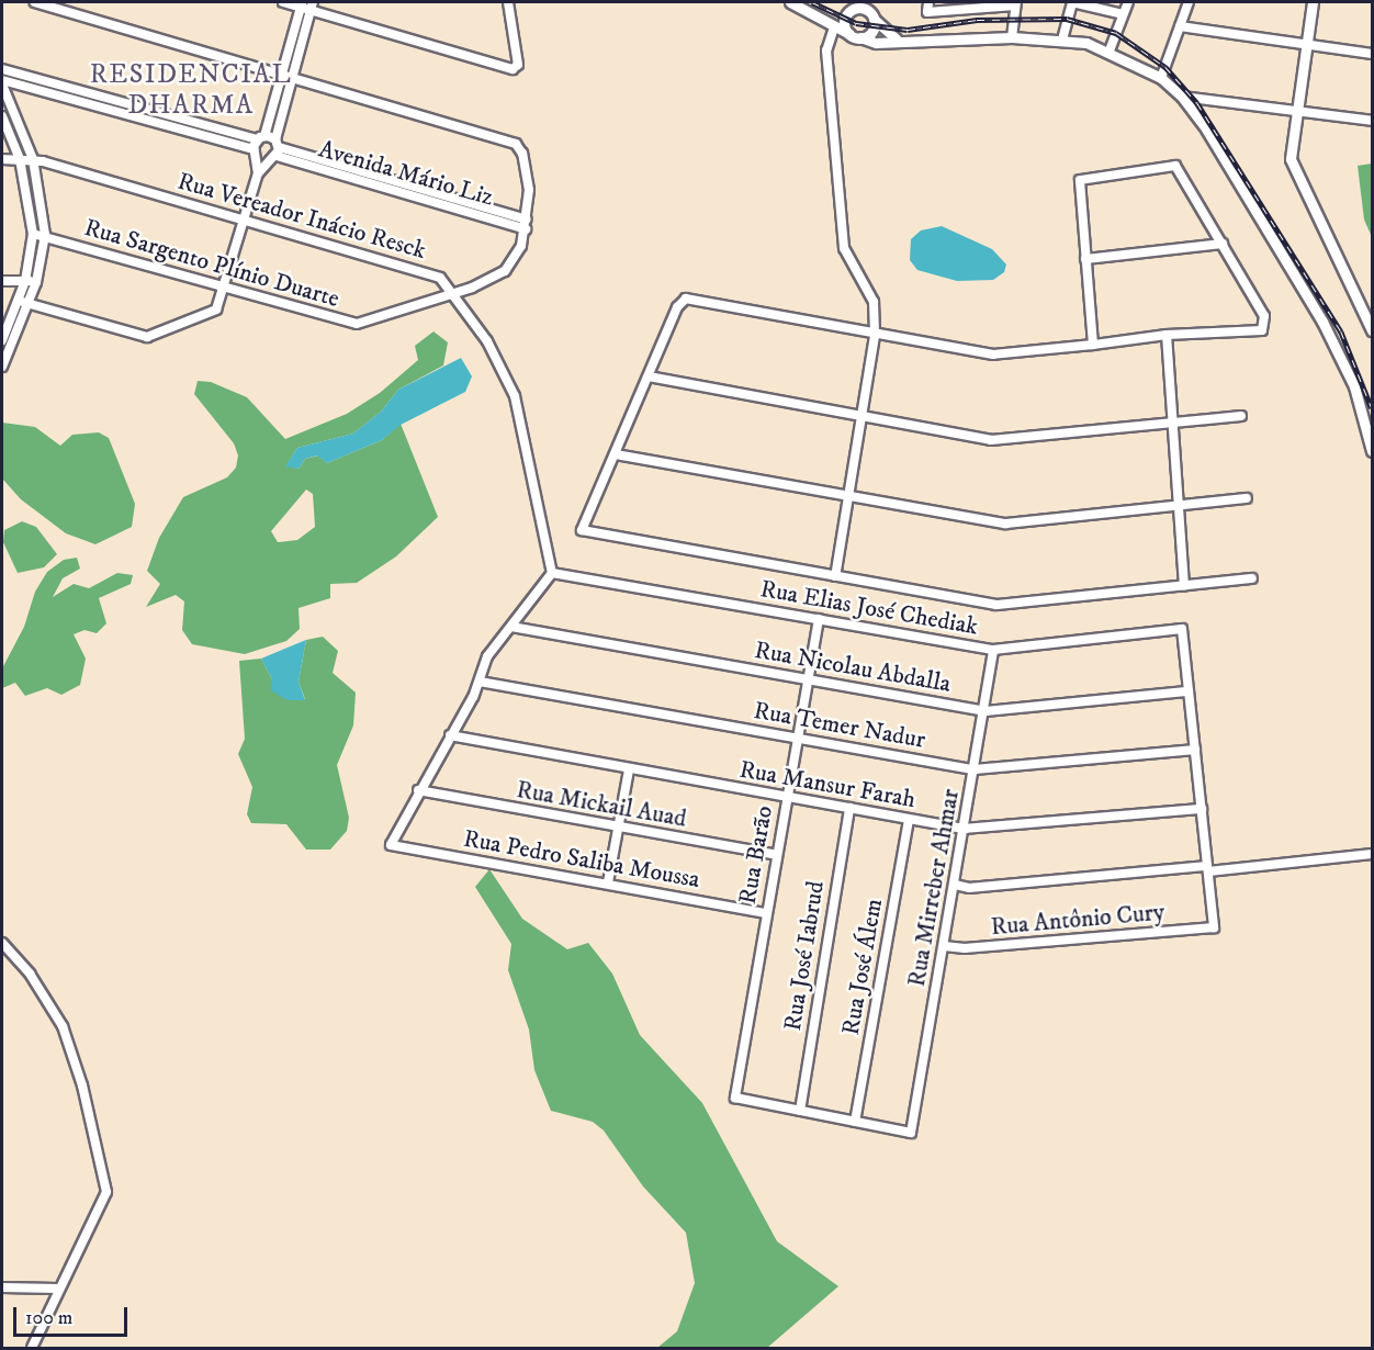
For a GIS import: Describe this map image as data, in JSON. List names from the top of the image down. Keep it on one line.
{"streets":{"street":["Avenida Mário Liz","Rua Vereador Inácio Resck","Rua Sargento Plínio Duarte","Rua Elias José Chediak","Rua Nicolau Abdalla","Rua Temer Nadur","Rua Mansur Farah","Rua Mickail Auad","Rua Barão","Rua Pedro Saliba Moussa","Rua Mirreber Ahmar","Rua Antônio Cury","Rua José Iabrud","Rua José Álem"]},"crossings":[["Avenida Mário Liz","Rua Sargento Plínio Duarte"],["Rua Vereador Inácio Resck","Rua Sargento Plínio Duarte"],["Rua Vereador Inácio Resck","Rua Elias José Chediak"],["Rua Elias José Chediak","Rua Nicolau Abdalla"],["Rua Elias José Chediak","Rua Barão"],["Rua Elias José Chediak","Rua Mirreber Ahmar"],["Rua Nicolau Abdalla","Rua Barão"],["Rua Nicolau Abdalla","Rua Mirreber Ahmar"],["Rua Temer Nadur","Rua Barão"],["Rua Temer Nadur","Rua Mirreber Ahmar"],["Rua Mansur Farah","Rua Barão"],["Rua Mansur Farah","Rua Mirreber Ahmar"],["Rua Mansur Farah","Rua José Iabrud"],["Rua Mansur Farah","Rua José Álem"],["Rua Mickail Auad","Rua Barão"],["Rua Mickail Auad","Rua Pedro Saliba Moussa"],["Rua Barão","Rua Pedro Saliba Moussa"],["Rua Barão","Rua José Iabrud"],["Rua Mirreber Ahmar","Rua Antônio Cury"],["Rua Mirreber Ahmar","Rua José Álem"]],"districts":["RESIDENCIAL DHARMA"],"scale_bar":"100 m"}
